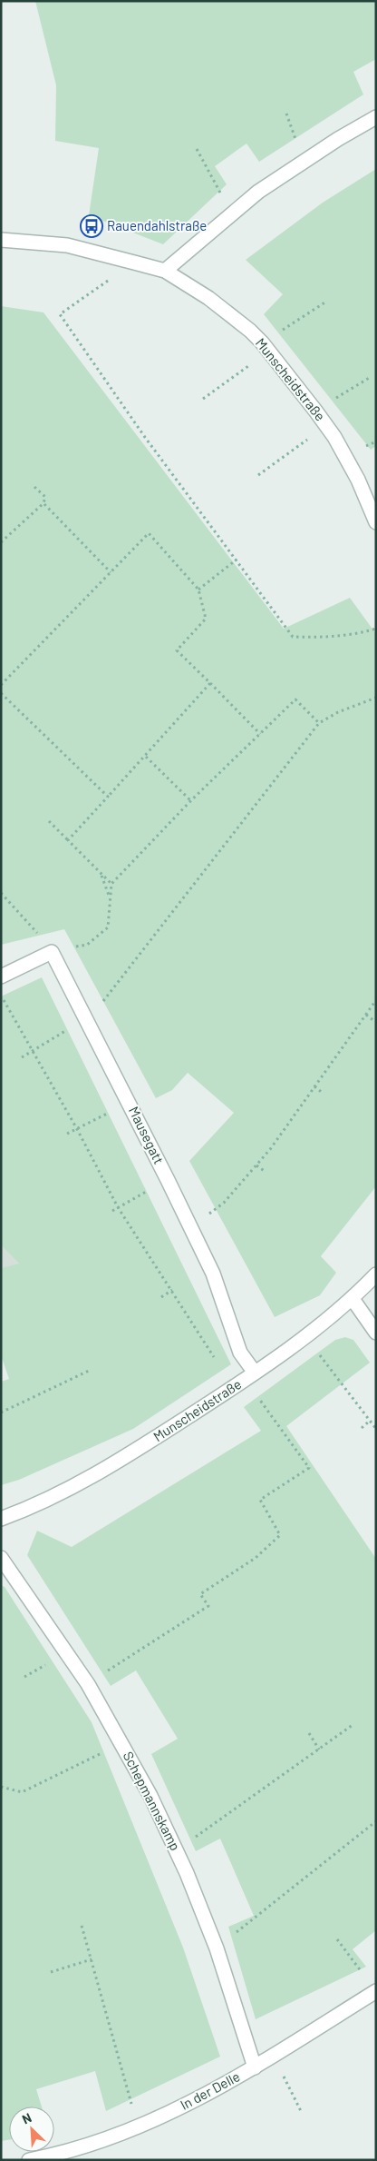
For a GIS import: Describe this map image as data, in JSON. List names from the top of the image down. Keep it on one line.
{"streets":{"street":["Munscheidstraße","Mausegatt","Schepmannskamp","In der Delle"]},"crossings":[["Munscheidstraße","Mausegatt"],["Schepmannskamp","In der Delle"]],"places":{"bus stop":["Rauendahlstraße"]},"north":"top left"}
